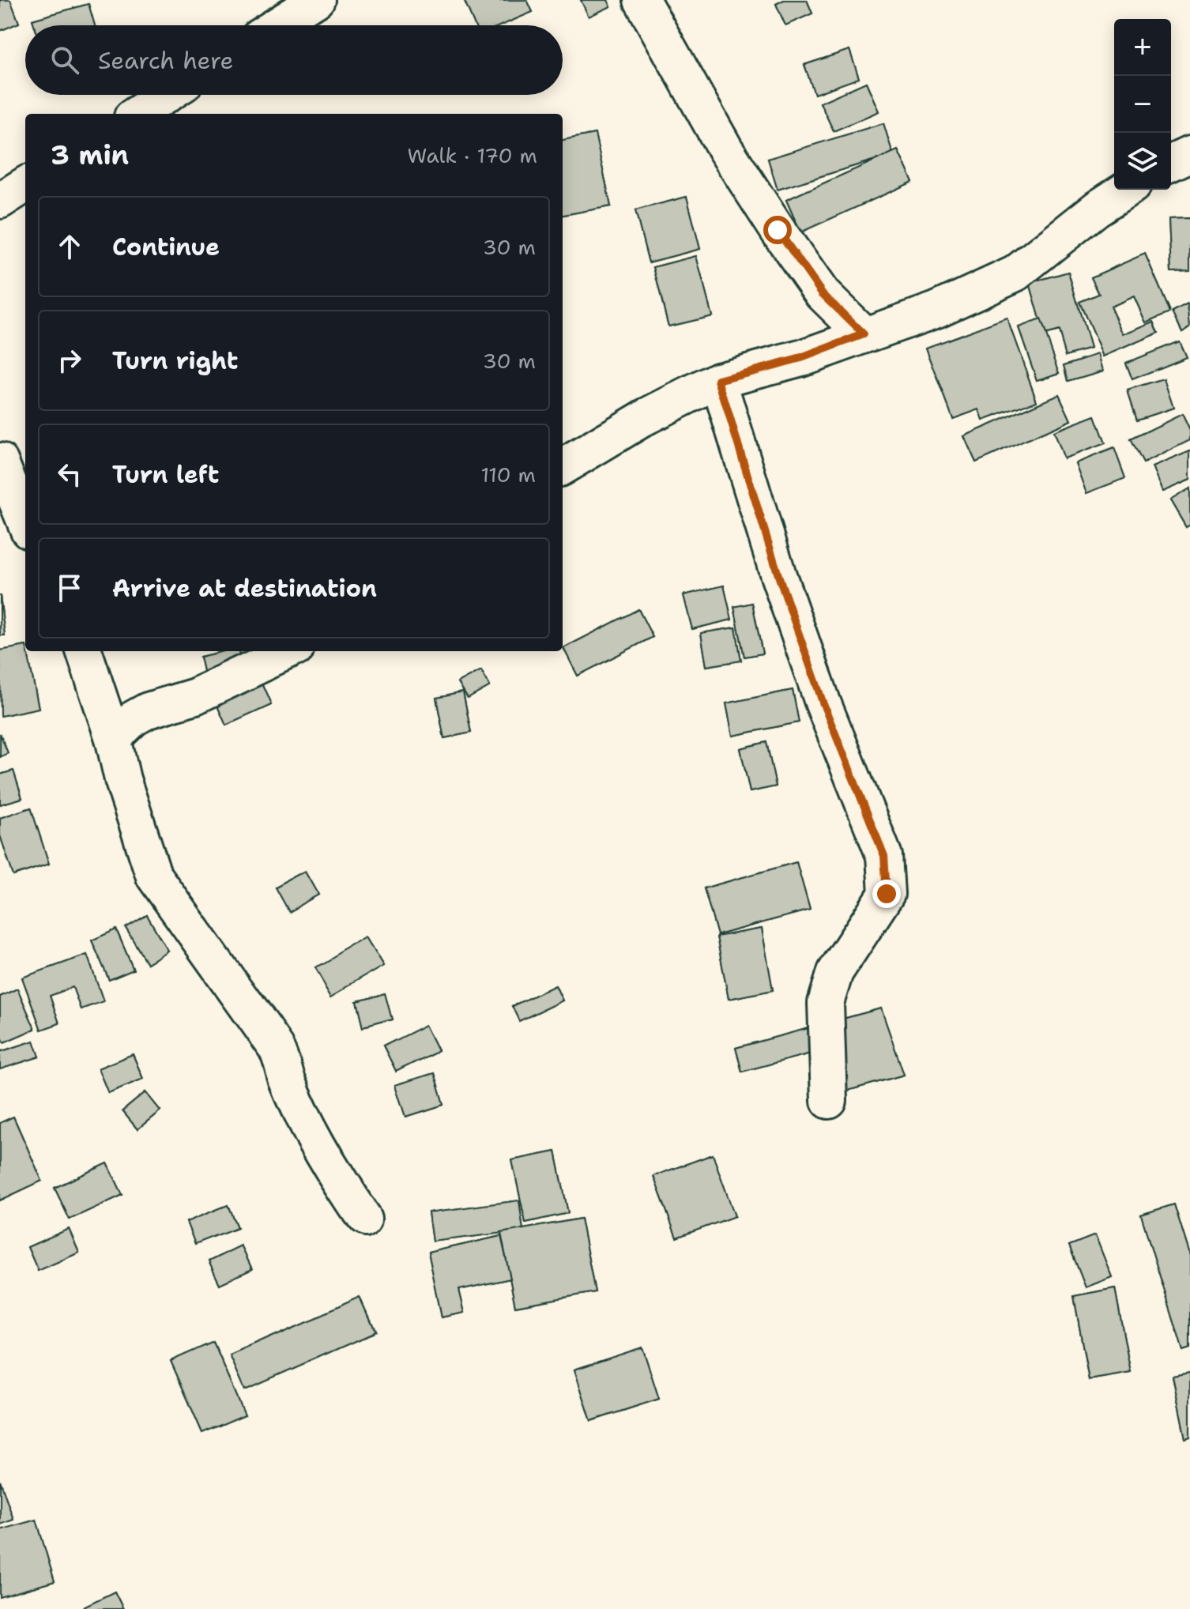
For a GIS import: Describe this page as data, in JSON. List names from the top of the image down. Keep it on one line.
{"page":{"map_buttons":["+","−"],"search":"Search here","heading":["3 min","Walk · 170 m"],"list":[["Continue","30 m"],["Turn right","30 m"],["Turn left","110 m"],"Arrive at destination"]}}
